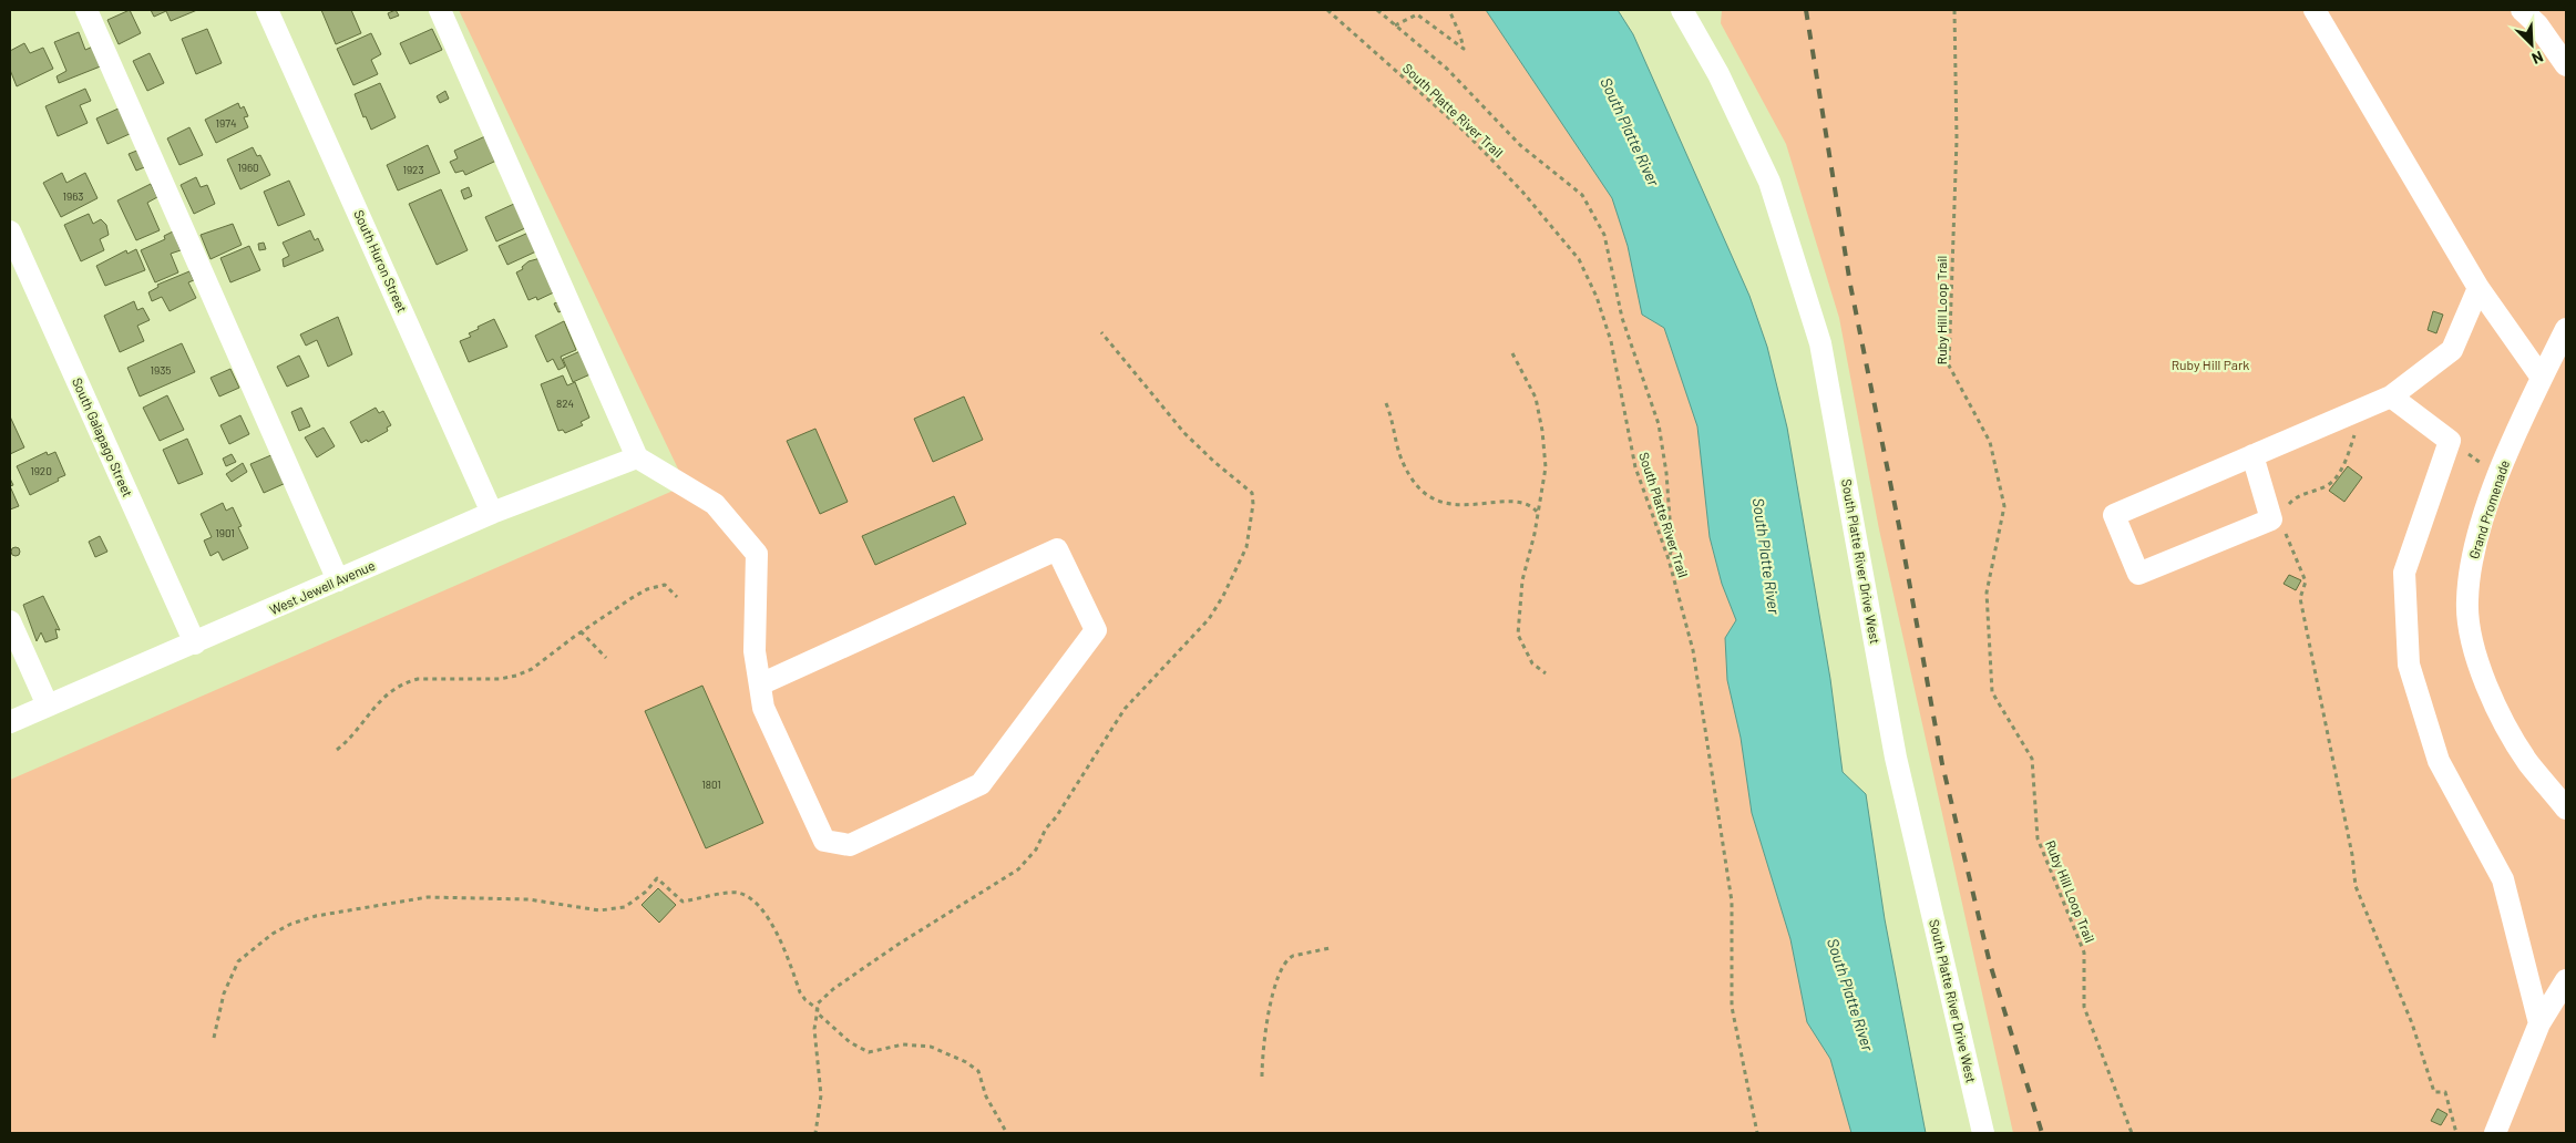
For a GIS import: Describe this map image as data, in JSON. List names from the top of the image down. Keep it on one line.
{"streets":{"street":["South Huron Street","South Galapago Street","Grand Promenade","South Platte River Drive West","West Jewell Avenue"],"path":["South Platte River Trail","Ruby Hill Loop Trail"]},"crossings":[["South Huron Street","West Jewell Avenue"],["South Galapago Street","West Jewell Avenue"]],"water":["South Platte River"],"parks":["Ruby Hill Park"],"house_numbers":["1974","1960","1923","1963","1935","824","1920","1901","1801"],"north":"bottom right"}
